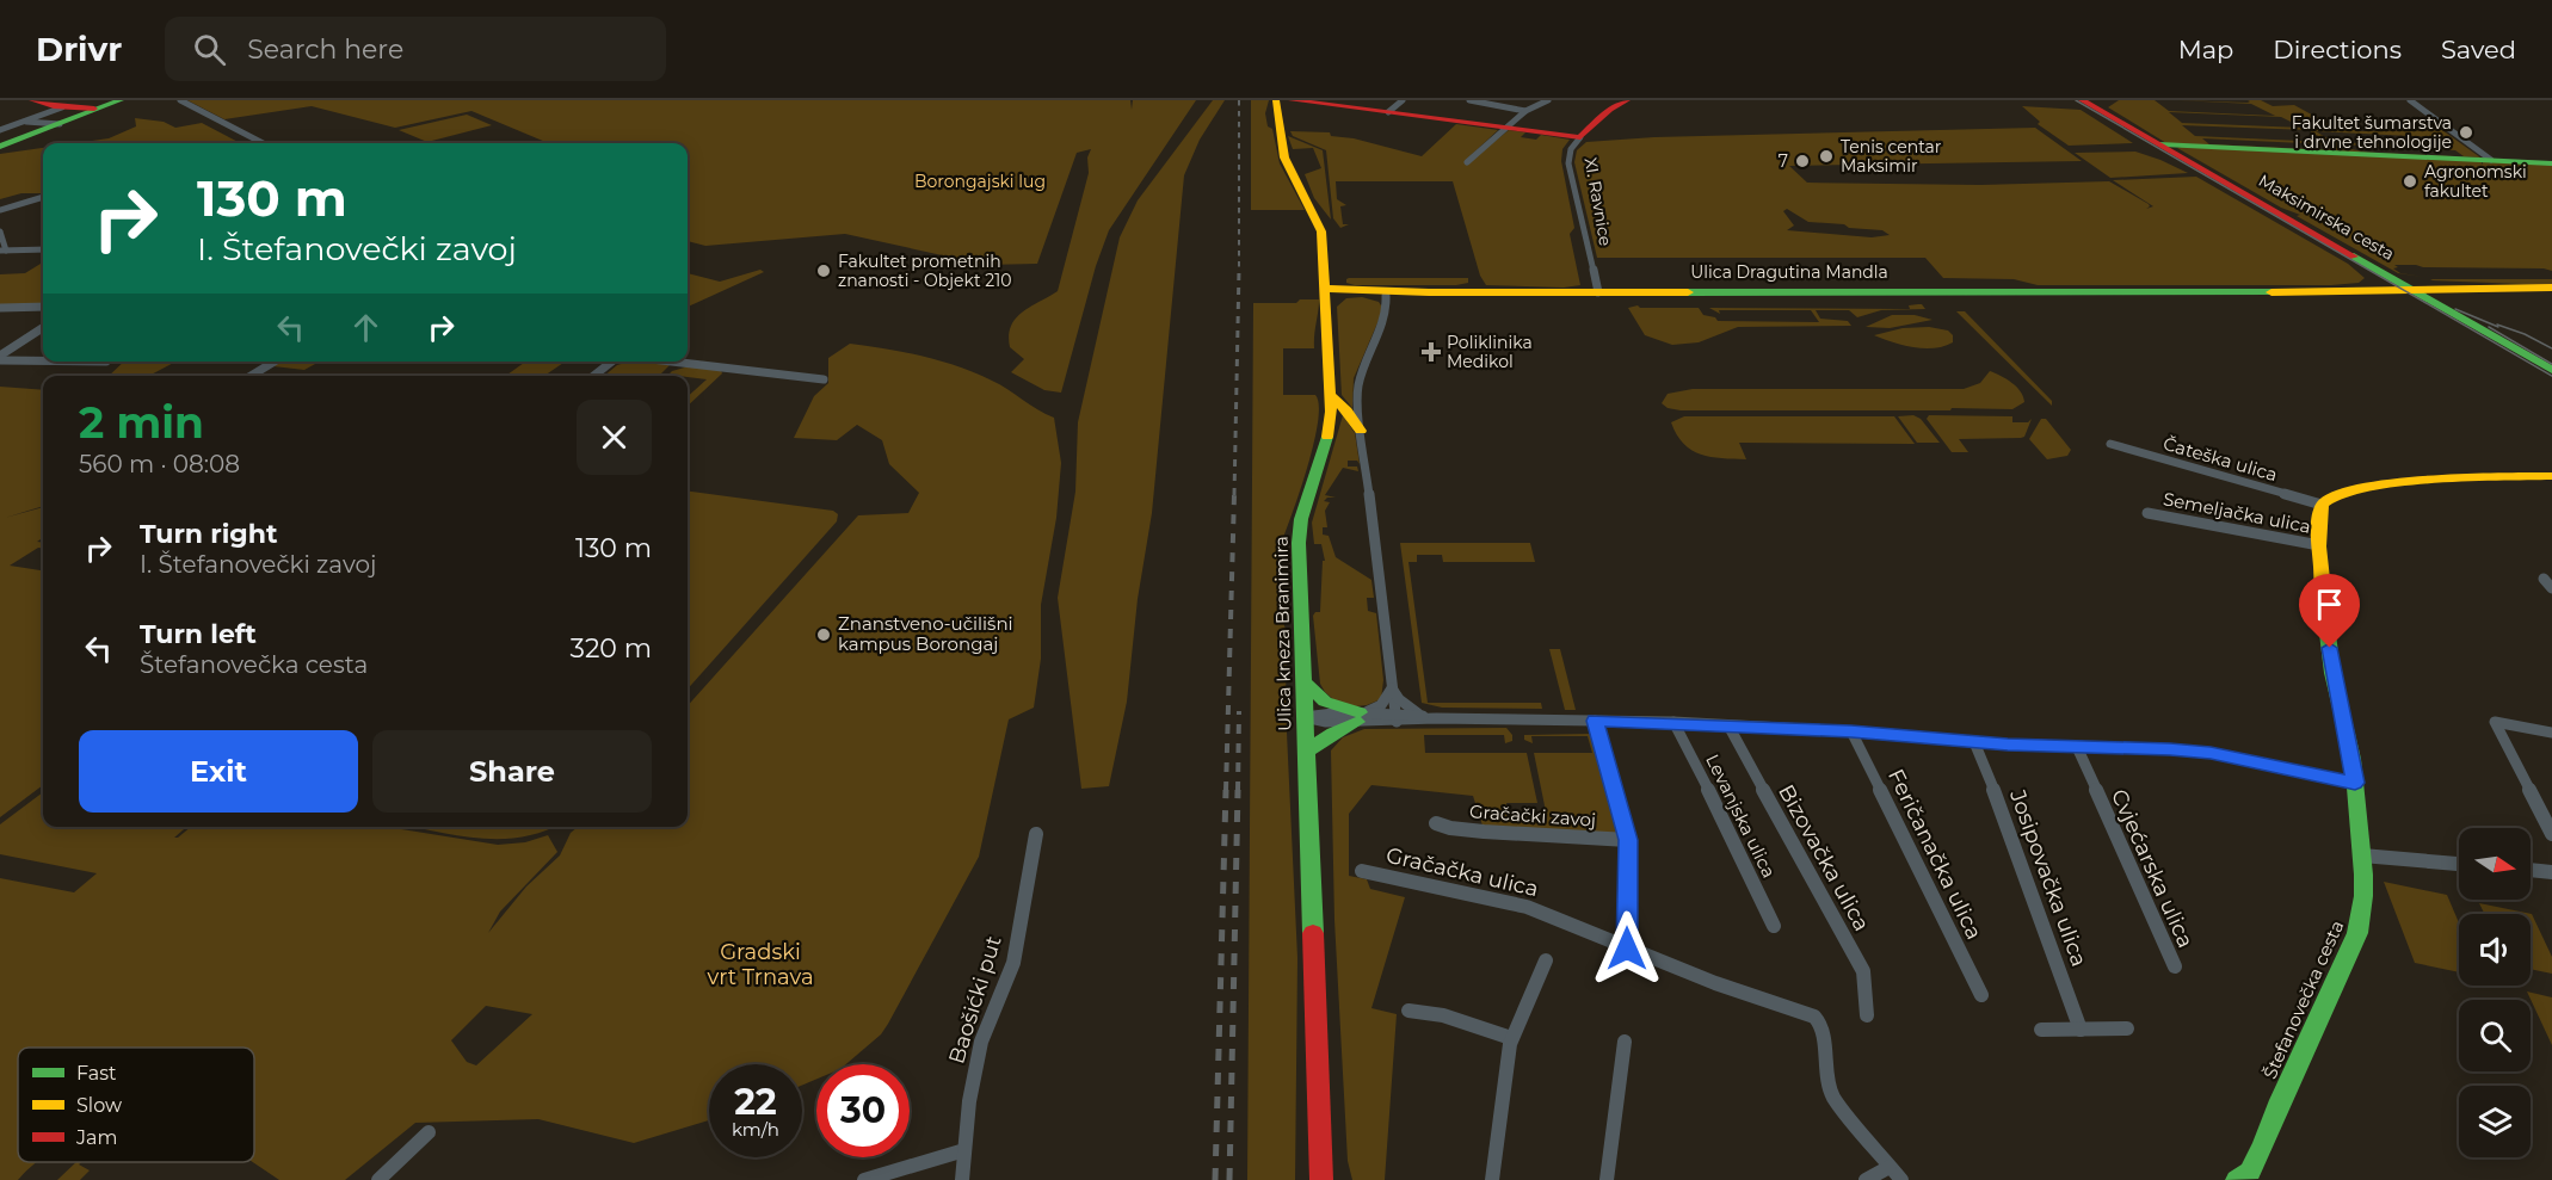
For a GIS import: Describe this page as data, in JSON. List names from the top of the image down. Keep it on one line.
{"streets":{"main road":["XI. Ravnice","Maksimirska cesta","Ulica Dragutina Mandla","Ulica kneza Branimira","Štefanovečka cesta"],"street":["Čateška ulica","Semeljačka ulica","Gračački zavoj","Levanjska ulica","Feričanačka ulica","Bizovačka ulica","Cvjećarska ulica","Gračačka ulica","Josipovačka ulica","Baošićki put"]},"crossings":[["XI. Ravnice","Ulica Dragutina Mandla"],["Maksimirska cesta","Ulica Dragutina Mandla"],["Ulica Dragutina Mandla","Ulica kneza Branimira"],["Čateška ulica","Štefanovečka cesta"],["Semeljačka ulica","Štefanovečka cesta"],["Gračački zavoj","Gračačka ulica"]],"parks":["Borongajski lug","Gradski vrt Trnava"],"places":{"other":["Fakultet šumarstva i drvne tehnologije","Tenis centar Maksimir","7","Agronomski fakultet","Fakultet prometnih znanosti - Objekt 210","Znanstveno-učilišni kampus Borongaj"],"health":["Poliklinika Medikol"]},"legend":["Fast","Slow","Jam"],"north":"right","page":{"header":"Drivr","search":"Search here","nav":["Map","Directions","Saved"],"turn":["130 m","I. Štefanovečki zavoj"],"heading":["2 min","560 m · 08:08"],"list":[{"name":"Turn right","note":"I. Štefanovečki zavoj","value":"130 m"},{"name":"Turn left","note":"Štefanovečka cesta","value":"320 m"}],"buttons":["Exit","Share"],"speed":"22 km/h","limit":"30"}}
